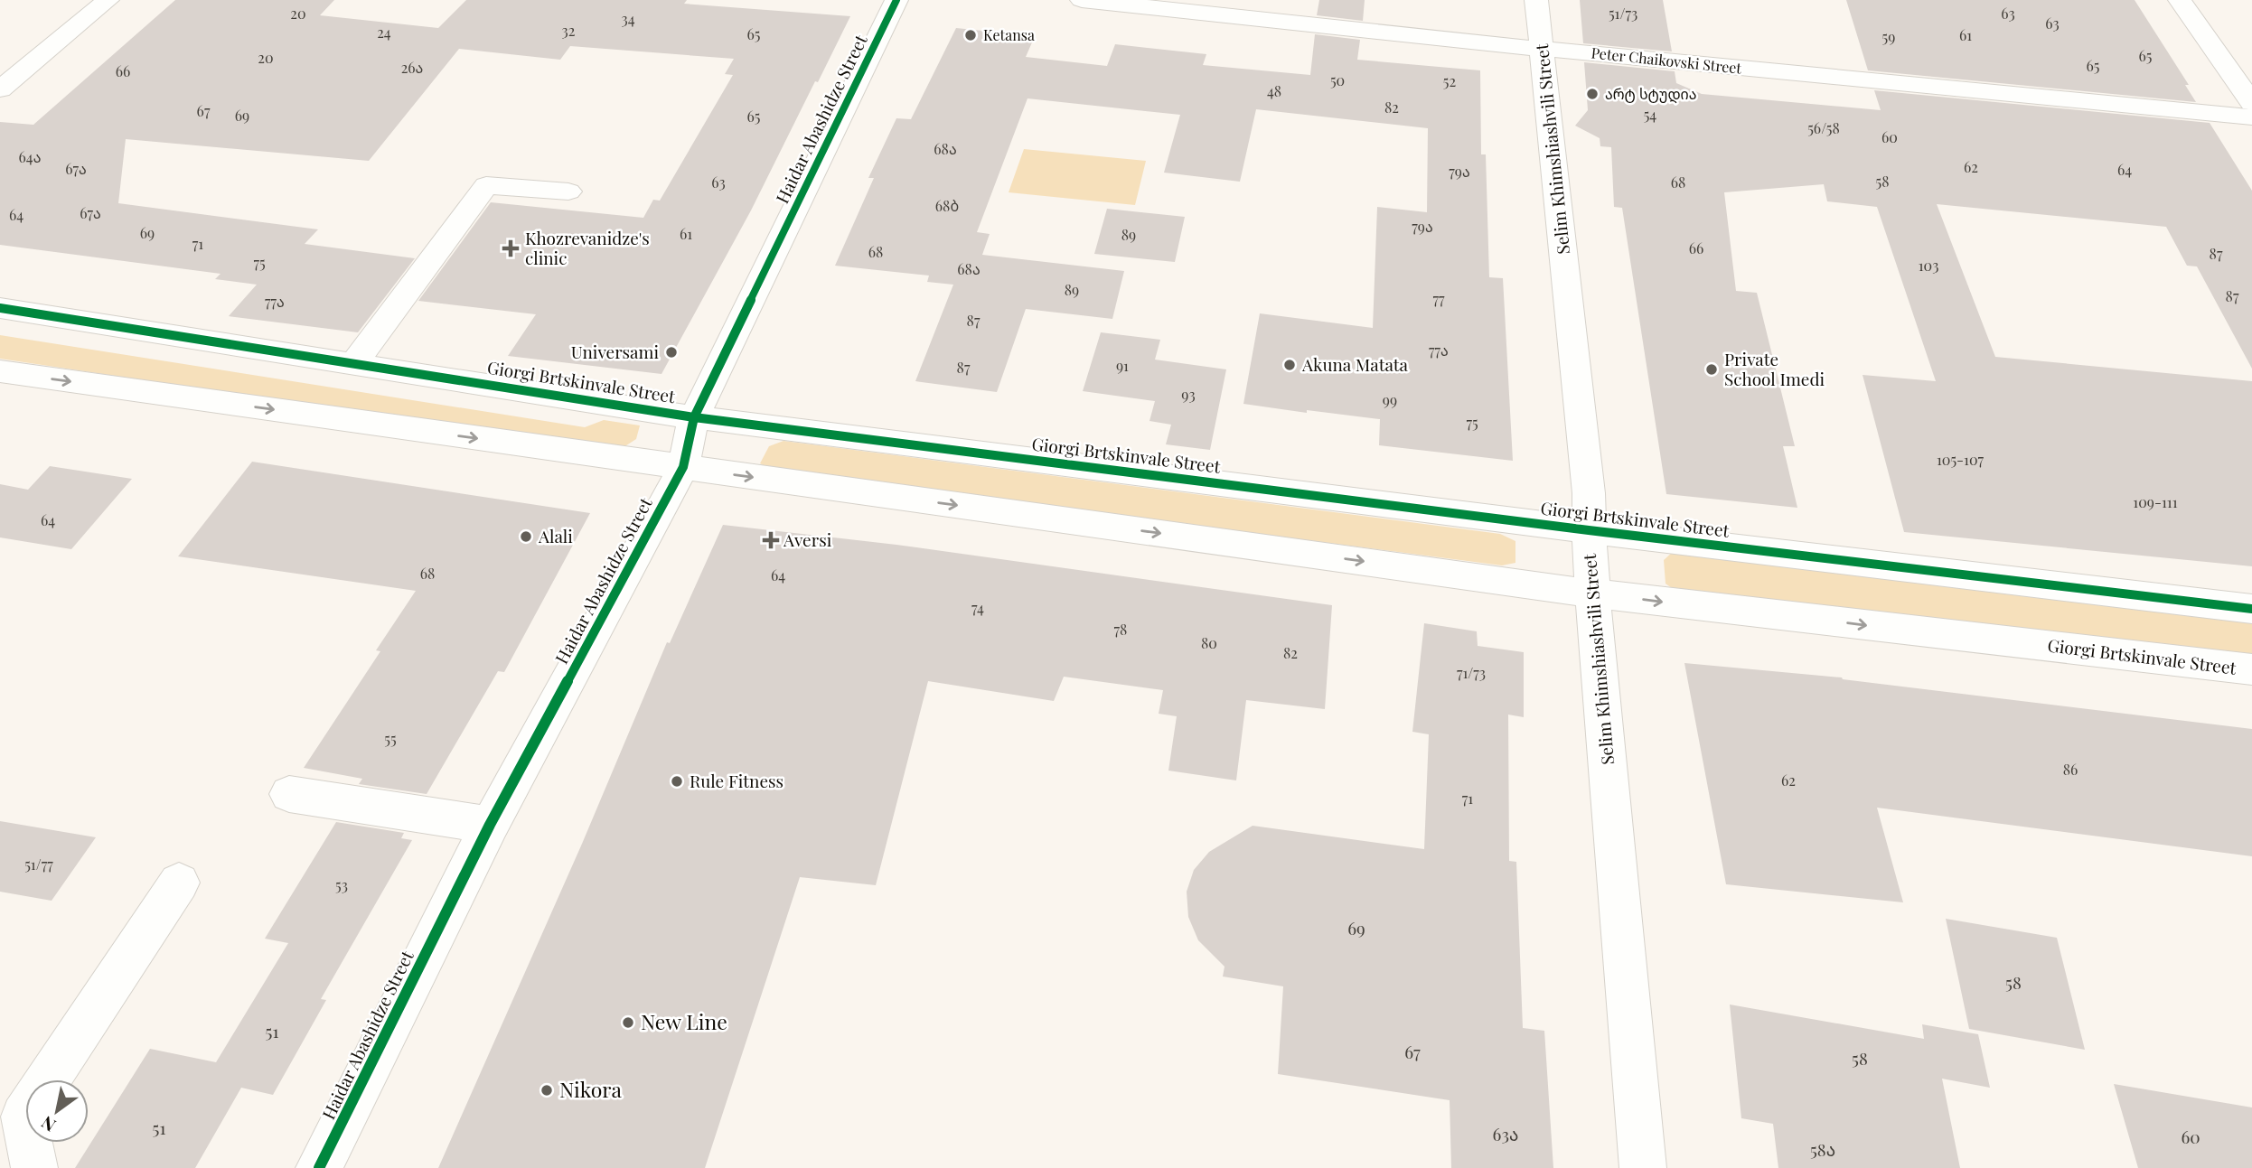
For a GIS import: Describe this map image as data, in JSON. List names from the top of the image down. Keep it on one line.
{"streets":{"street":["Peter Chaikovski Street","Haidar Abashidze Street","Selim Khimshiashvili Street","Giorgi Brtskinvale Street"]},"crossings":[["Peter Chaikovski Street","Selim Khimshiashvili Street"],["Haidar Abashidze Street","Giorgi Brtskinvale Street"],["Selim Khimshiashvili Street","Giorgi Brtskinvale Street"]],"places":{"other":["Ketansa","არტ სტუდია","Universami","Akuna Matata","Private School Imedi","Alali","Rule Fitness","New Line","Nikora"],"health":["Khozrevanidze's clinic","Aversi"]},"house_numbers":["20","51/73","63","34","63","32","24","65","61","59","65","20","65","26ა","66","50","52","48","82","67","54","69","65","56/58","60","68ა","64ა","62","67ა","64","79ა","58","63","68","68ბ","67ა","64","79ა","69","61","89","71","66","68","87","75","103","68ა","89","87","77","77ა","87","77ა","91","87","93","99","75","105-107","109-111","64","68","64","74","78","80","82","71/73","55","86","62","71","51/77","53","69","58","51","67","58","51","63ა","60","58ა"],"north":"bottom left"}
